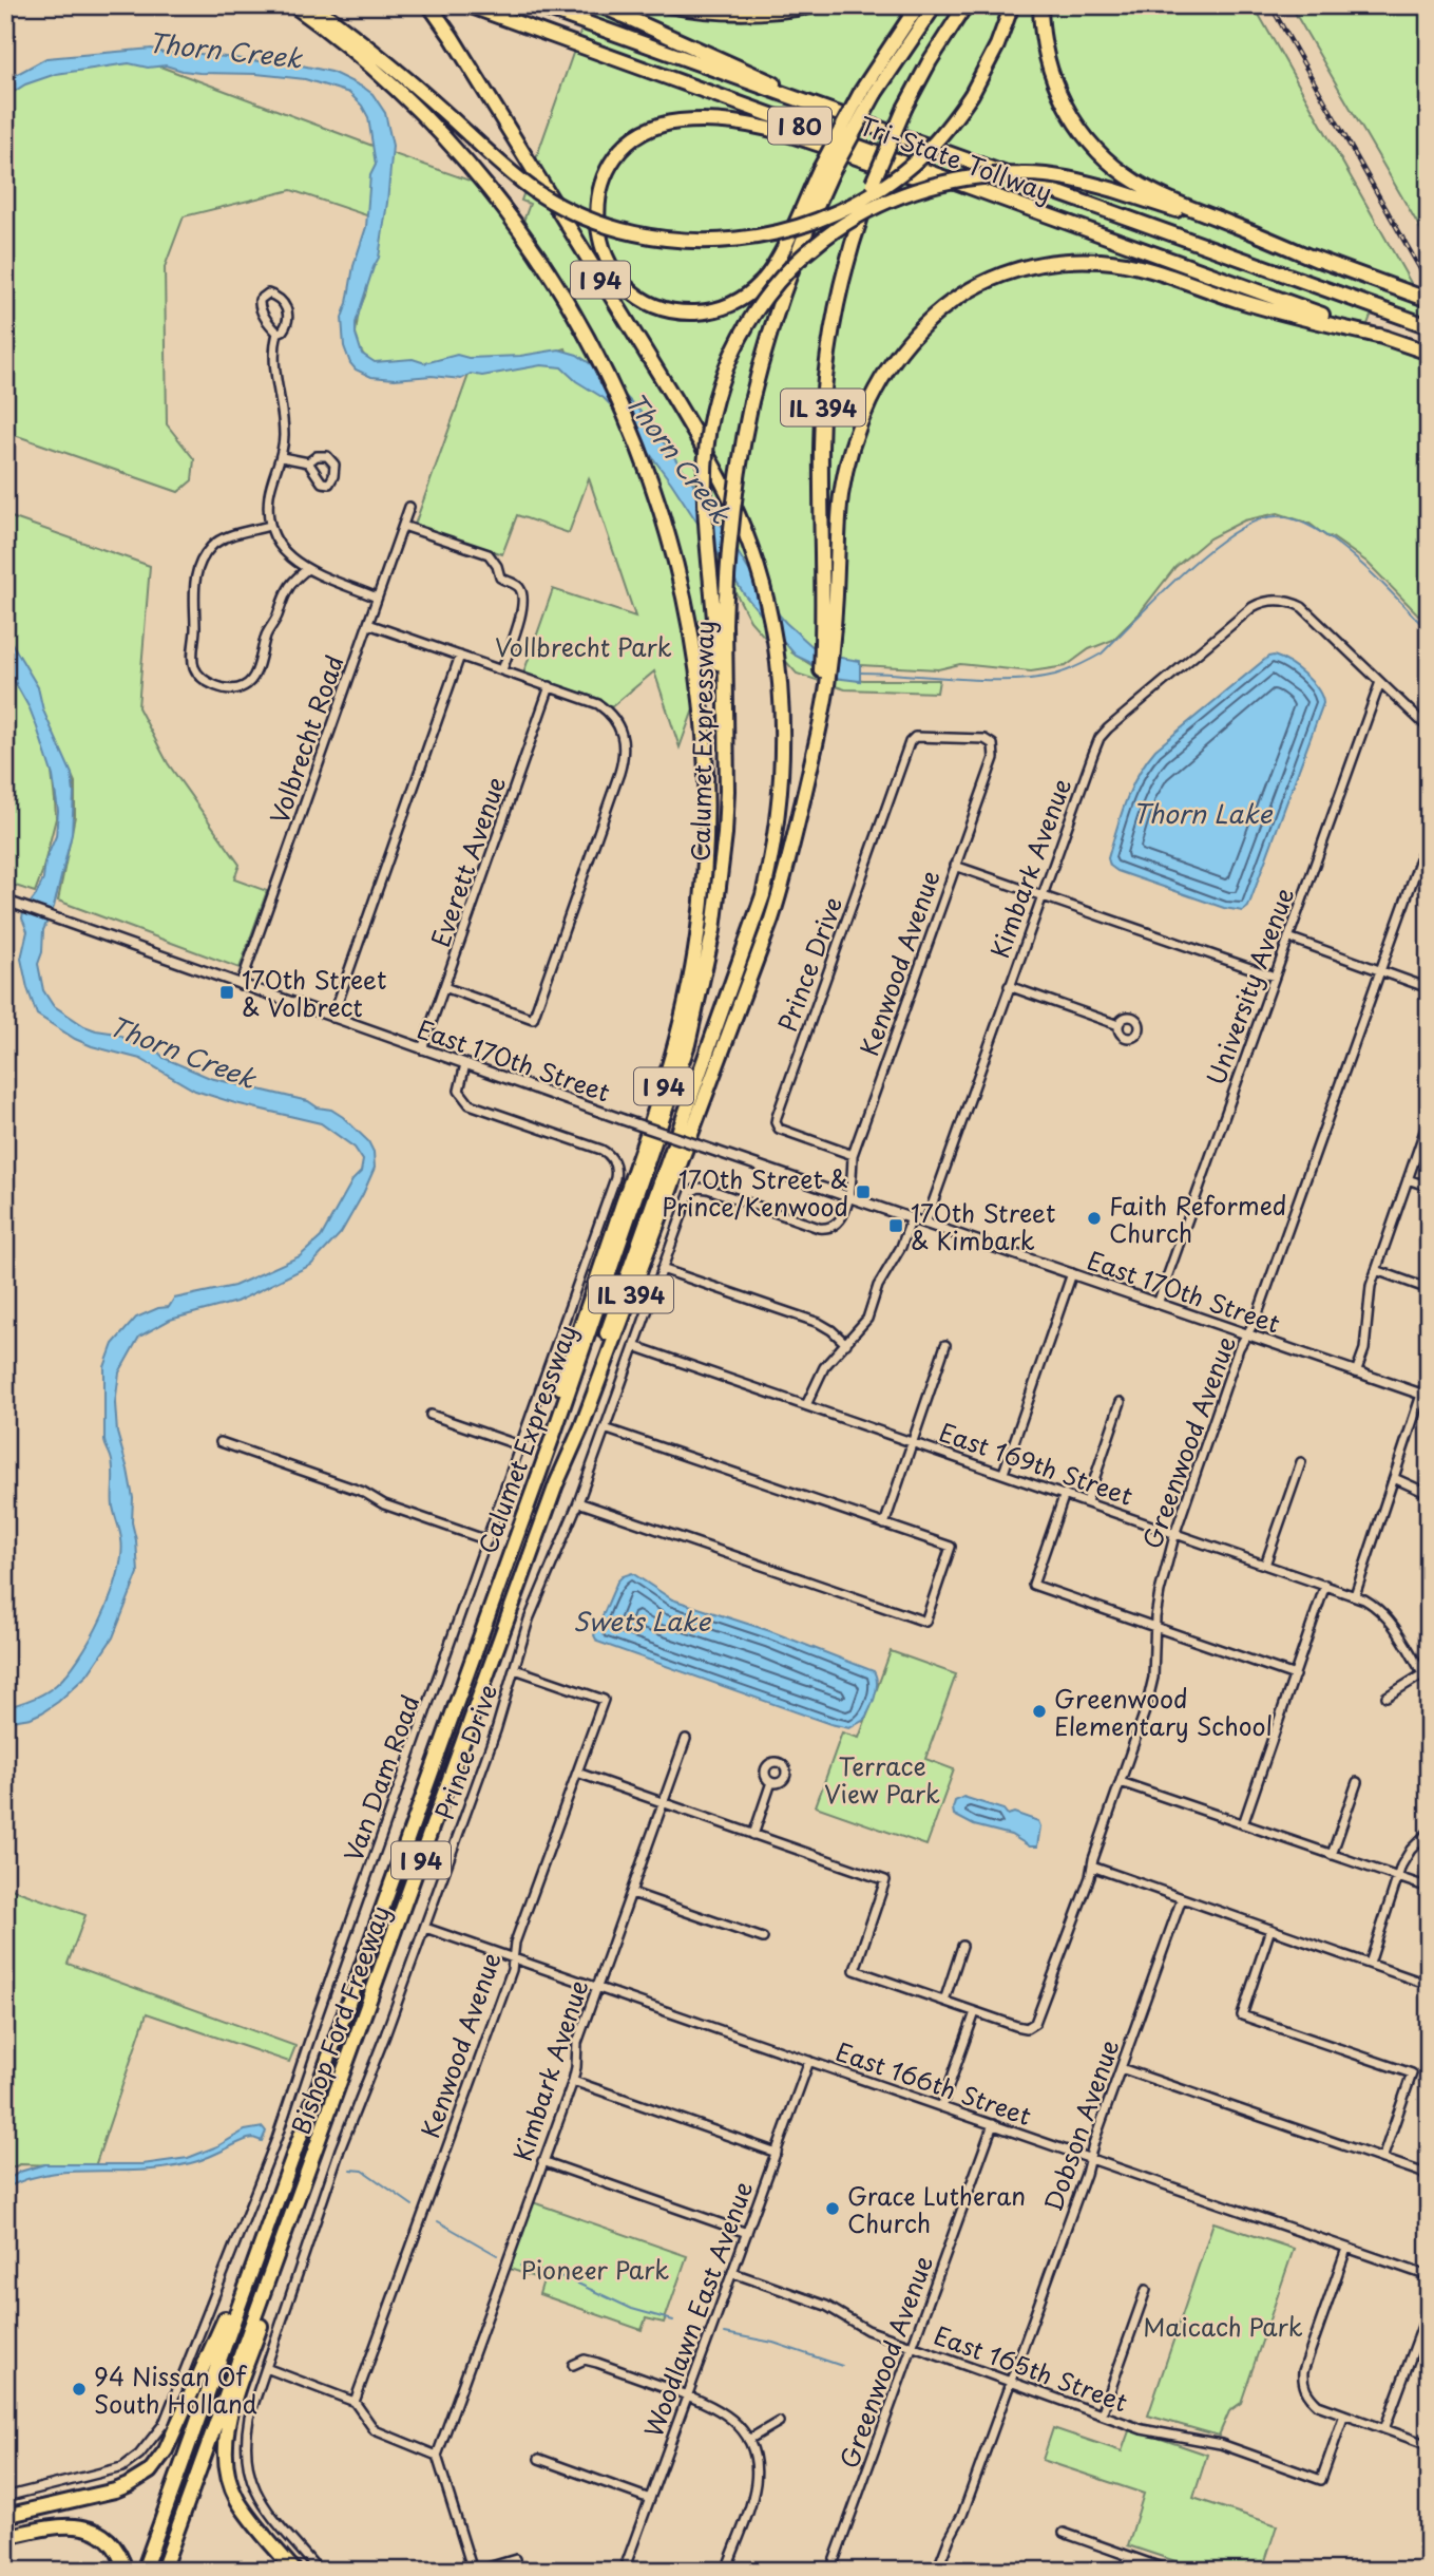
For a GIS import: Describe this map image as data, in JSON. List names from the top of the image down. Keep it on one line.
{"streets":{"highway":["I 80","Tri-State Tollway","I 94","IL 394","Calumet Expressway","Bishop Ford Freeway"],"street":["Volbrecht Road","Everett Avenue","Kimbark Avenue","Kenwood Avenue","Prince Drive","University Avenue","East 170th Street","Greenwood Avenue","East 169th Street","Van Dam Road","East 166th Street","Dobson Avenue","Woodlawn East Avenue","East 165th Street"]},"crossings":[["I 94","IL 394"],["I 94","Calumet Expressway"],["I 94","Bishop Ford Freeway"],["IL 394","Bishop Ford Freeway"],["Volbrecht Road","East 170th Street"],["Calumet Expressway","Bishop Ford Freeway"],["Everett Avenue","East 170th Street"],["Kimbark Avenue","University Avenue"],["Kimbark Avenue","East 170th Street"],["Kimbark Avenue","East 166th Street"],["Kenwood Avenue","Prince Drive"],["Kenwood Avenue","East 170th Street"],["Kenwood Avenue","East 166th Street"],["Prince Drive","East 170th Street"],["Prince Drive","East 169th Street"],["Prince Drive","East 166th Street"],["University Avenue","East 170th Street"],["East 170th Street","Greenwood Avenue"],["East 170th Street","Van Dam Road"],["Greenwood Avenue","East 169th Street"],["Greenwood Avenue","East 166th Street"],["Greenwood Avenue","East 165th Street"],["East 166th Street","Dobson Avenue"],["East 166th Street","Woodlawn East Avenue"],["Dobson Avenue","East 165th Street"],["Woodlawn East Avenue","East 165th Street"]],"water":["Thorn Creek","Thorn Lake","Swets Lake"],"parks":["Vollbrecht Park","Terrace View Park","Pioneer Park","Maicach Park"],"places":{"transit":["170th Street & Volbrect","170th Street & Prince/Kenwood","170th Street & Kimbark"],"other":["Faith Reformed Church","Greenwood Elementary School","Grace Lutheran Church","94 Nissan Of South Holland"]}}
